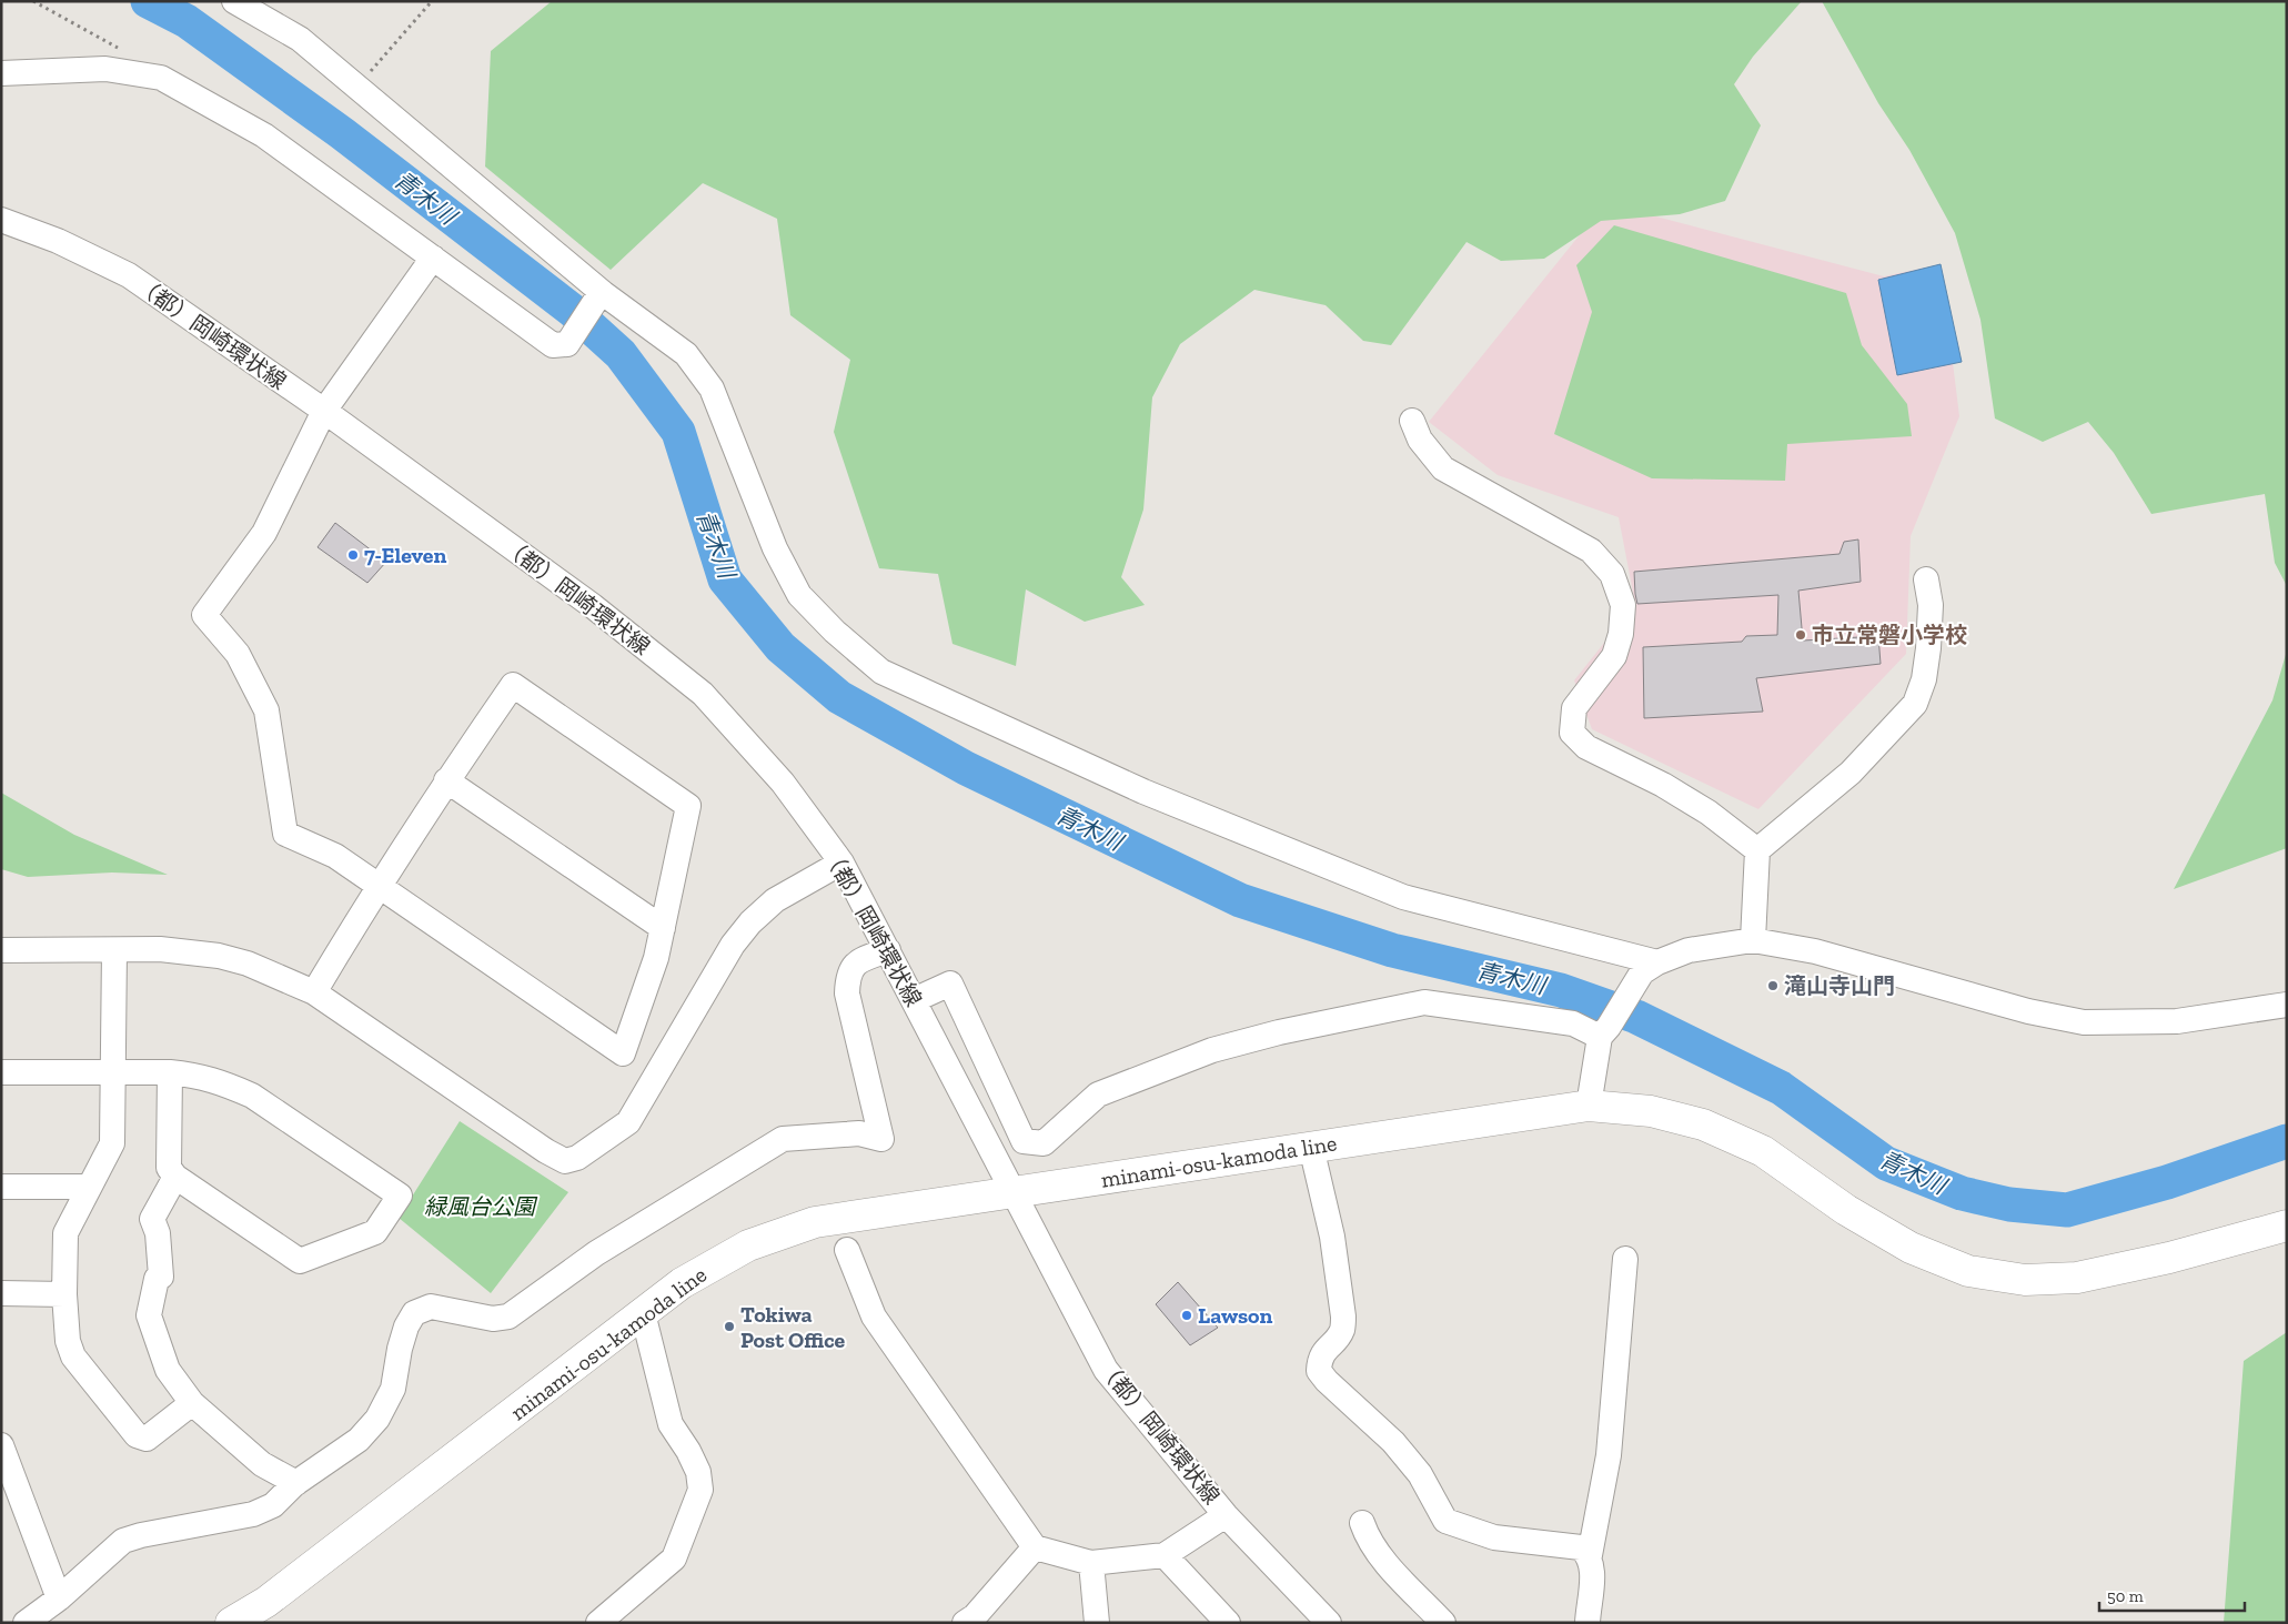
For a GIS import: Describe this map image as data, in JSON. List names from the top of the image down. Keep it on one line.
{"streets":{"main road":["minami-osu-kamoda line"],"street":["（都）岡崎環状線"]},"crossings":[["（都）岡崎環状線","minami-osu-kamoda line"]],"water":["青木川"],"parks":["緑風台公園"],"places":["7-Eleven","市立常磐小学校","滝山寺山門","Lawson","Tokiwa Post Office"],"scale_bar":"50 m"}
